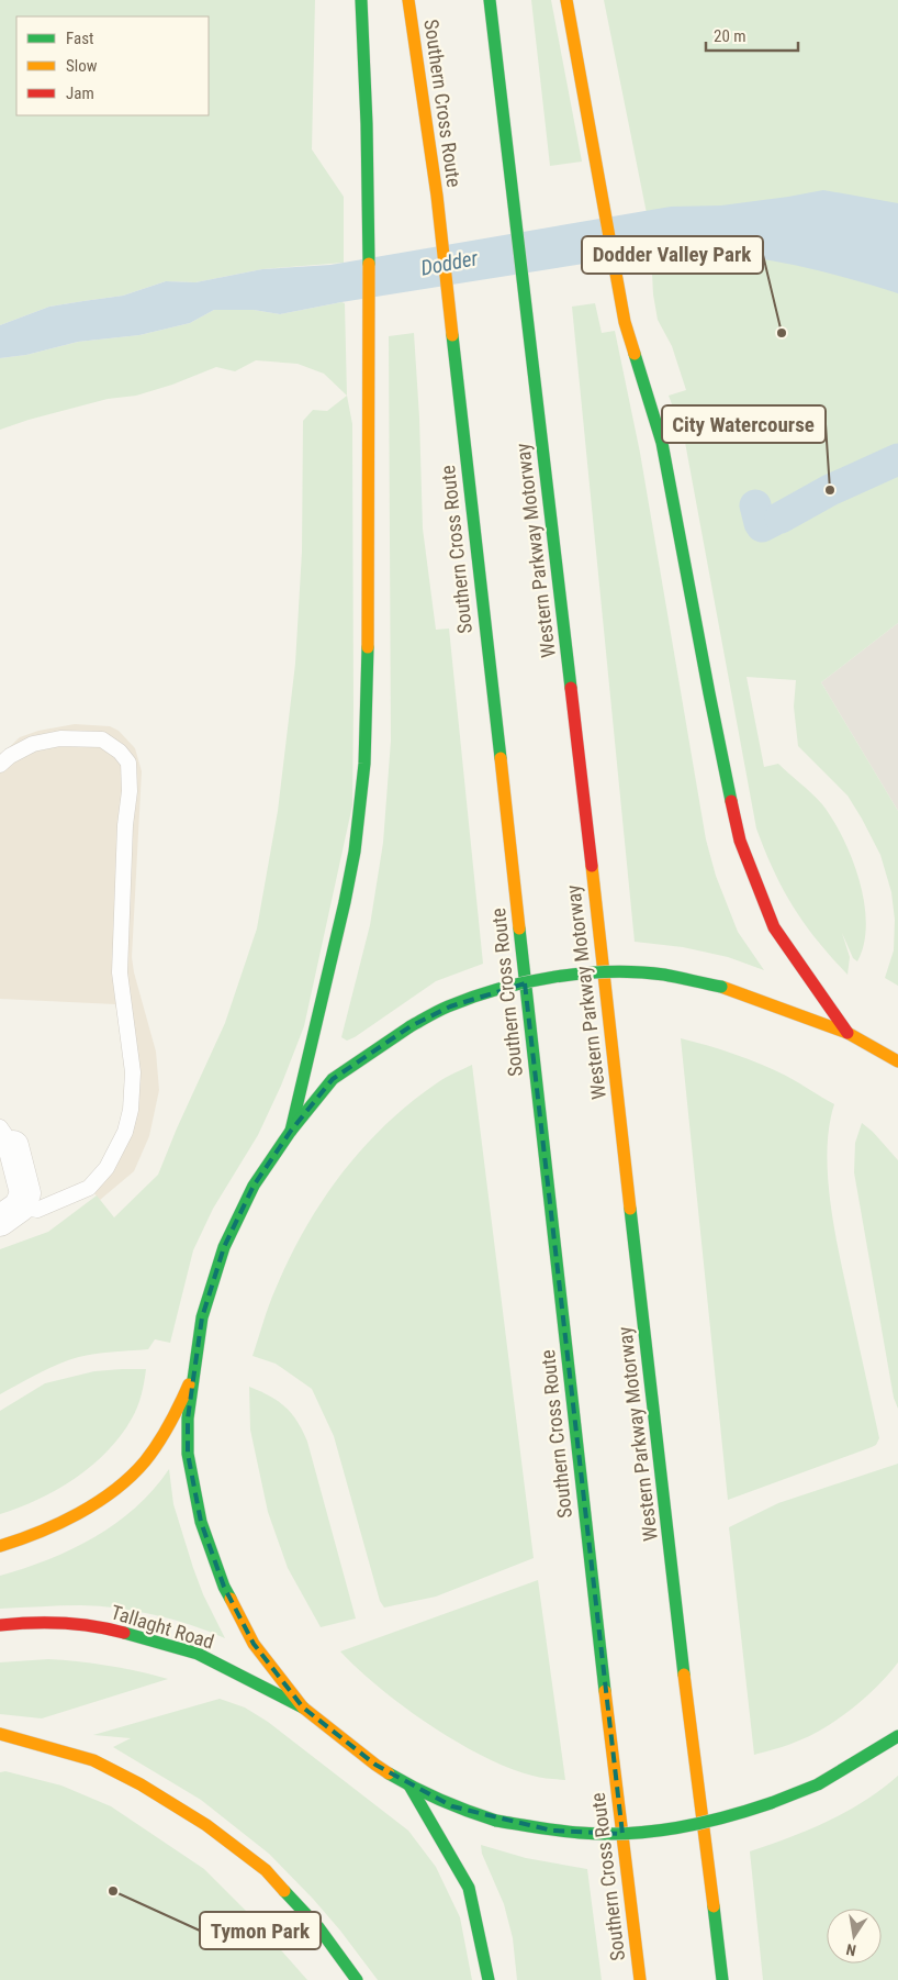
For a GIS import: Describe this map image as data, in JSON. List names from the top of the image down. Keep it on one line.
{"streets":{"main road":["Southern Cross Route","Western Parkway Motorway","Tallaght Road"]},"water":["Dodder"],"places":["Dodder Valley Park","City Watercourse","Tymon Park"],"legend":["Fast","Slow","Jam"],"scale_bar":"20 m","north":"bottom"}
